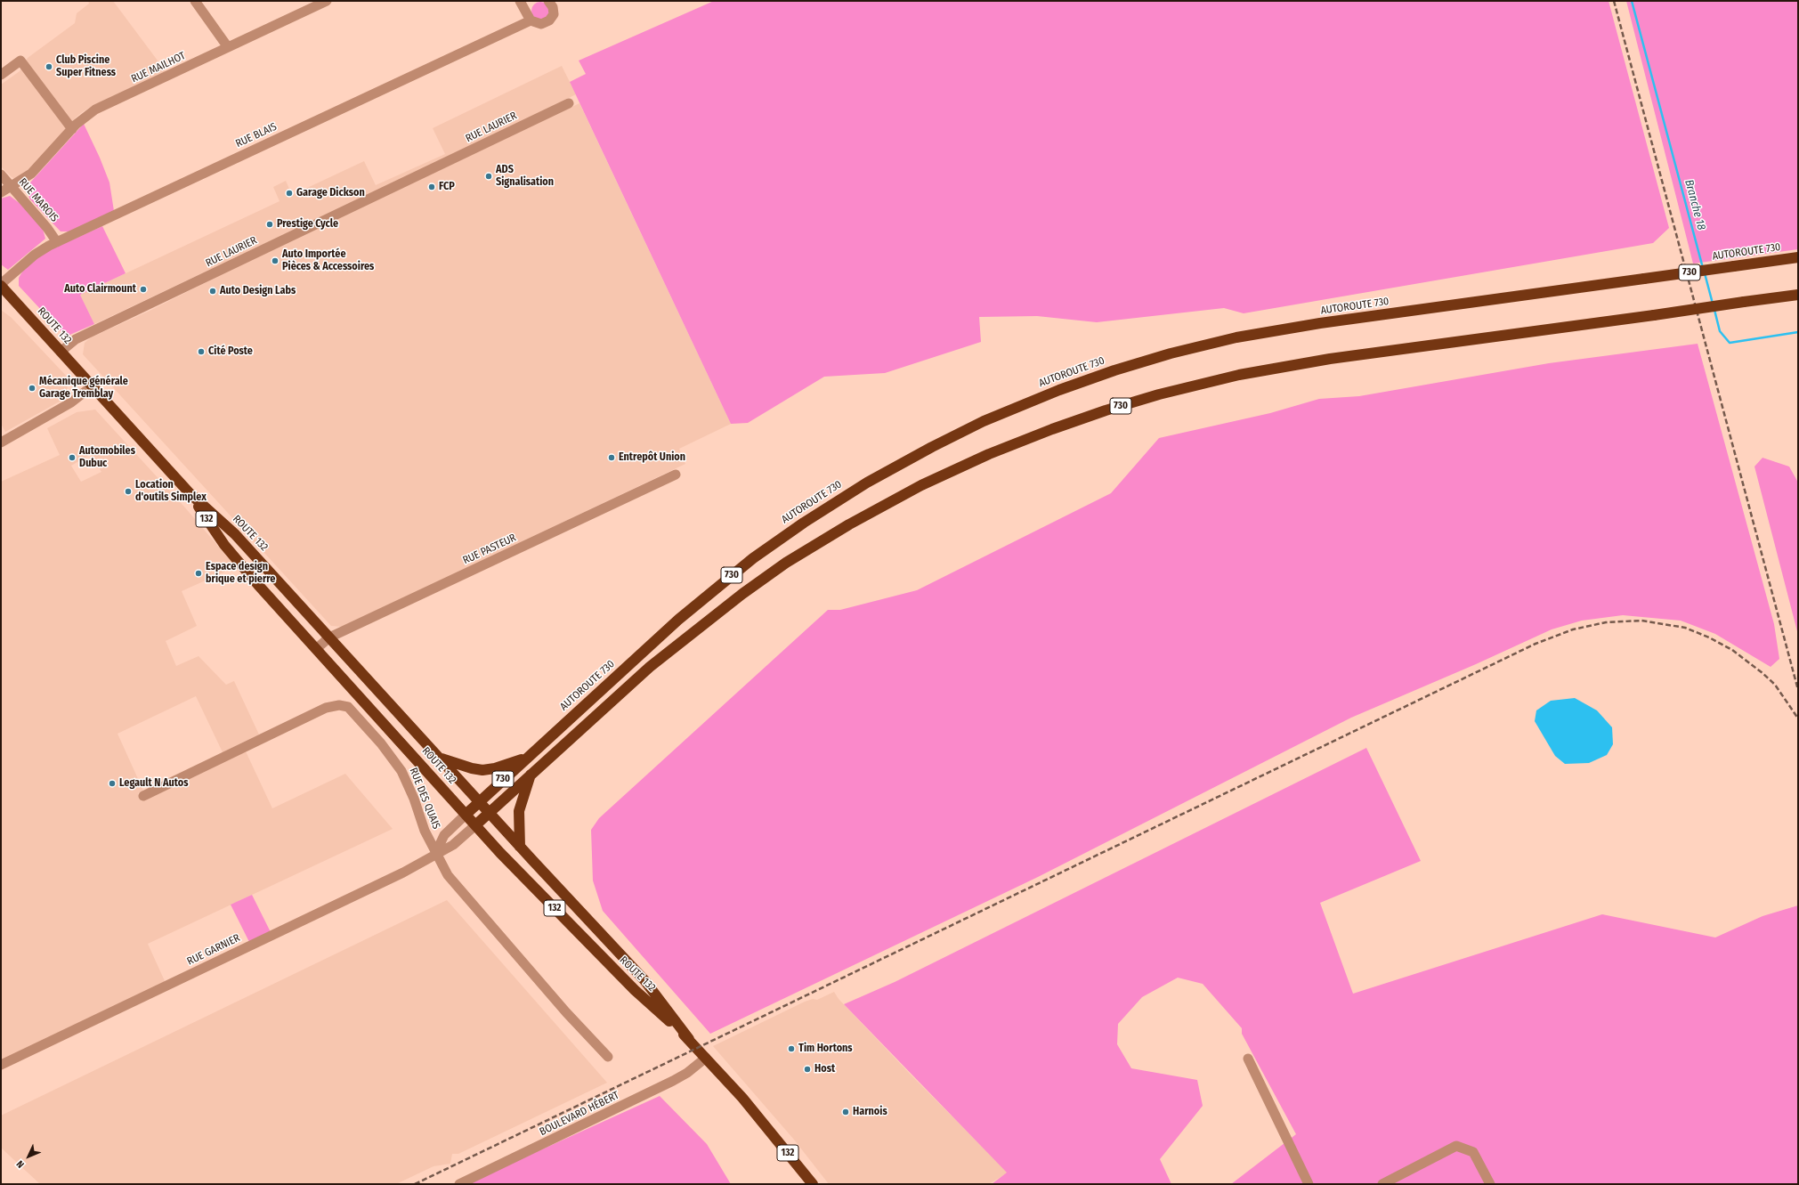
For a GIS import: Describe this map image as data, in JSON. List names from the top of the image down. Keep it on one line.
{"streets":{"highway":["AUTOROUTE 730","730","ROUTE 132","132"],"street":["RUE MAILHOT","RUE LAURIER","RUE BLAIS","RUE MAROIS","RUE PASTEUR","RUE DES QUAIS","RUE GARNIER","BOULEVARD HÉBERT"]},"crossings":[["RUE MAILHOT","RUE MAROIS"],["RUE LAURIER","ROUTE 132"],["RUE BLAIS","RUE MAROIS"],["RUE BLAIS","ROUTE 132"],["AUTOROUTE 730","ROUTE 132"],["730","ROUTE 132"],["ROUTE 132","RUE PASTEUR"],["ROUTE 132","RUE GARNIER"],["ROUTE 132","BOULEVARD HÉBERT"],["RUE DES QUAIS","RUE GARNIER"]],"water":["Branche 18"],"places":["Club Piscine Super Fitness","ADS Signalisation","FCP","Garage Dickson","Prestige Cycle","Auto Importée Pièces & Accessoires","Auto Clairmount","Auto Design Labs","Cité Poste","Mécanique générale Garage Tremblay","Automobiles Dubuc","Entrepôt Union","Location d'outils Simplex","Espace design brique et pierre","Legault N Autos","Tim Hortons","Host","Harnois"],"north":"bottom left"}
